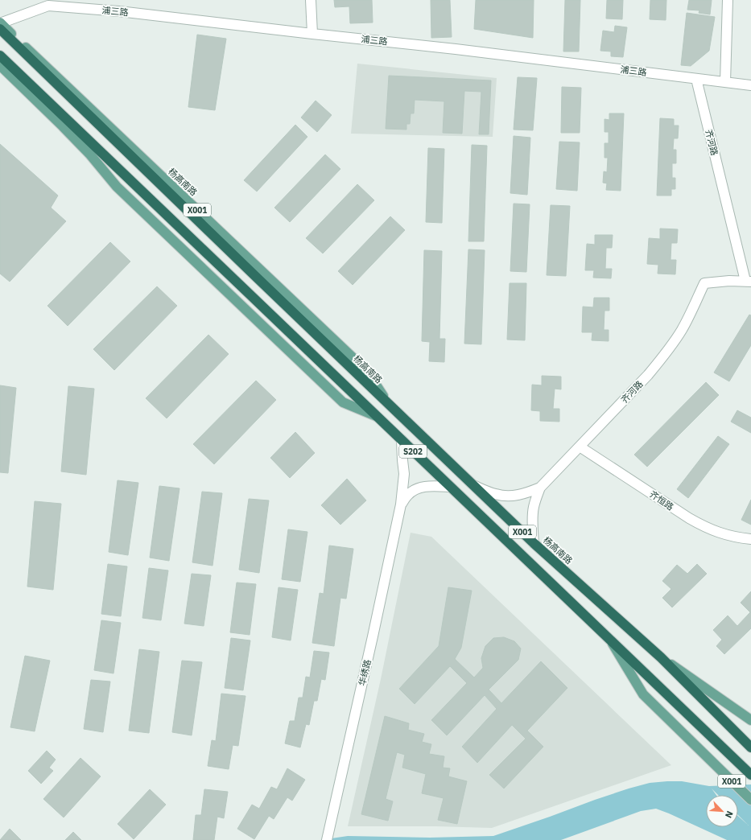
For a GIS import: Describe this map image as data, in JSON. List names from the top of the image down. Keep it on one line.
{"streets":{"highway":["杨高南路","X001","S202"],"street":["浦三路","齐河路","齐恒路","华绣路"]},"crossings":[["浦三路","齐河路"],["浦三路","杨高南路"],["齐河路","杨高南路"],["齐河路","齐恒路"],["X001","S202"],["X001","华绣路"],["S202","华绣路"]],"north":"bottom right"}
